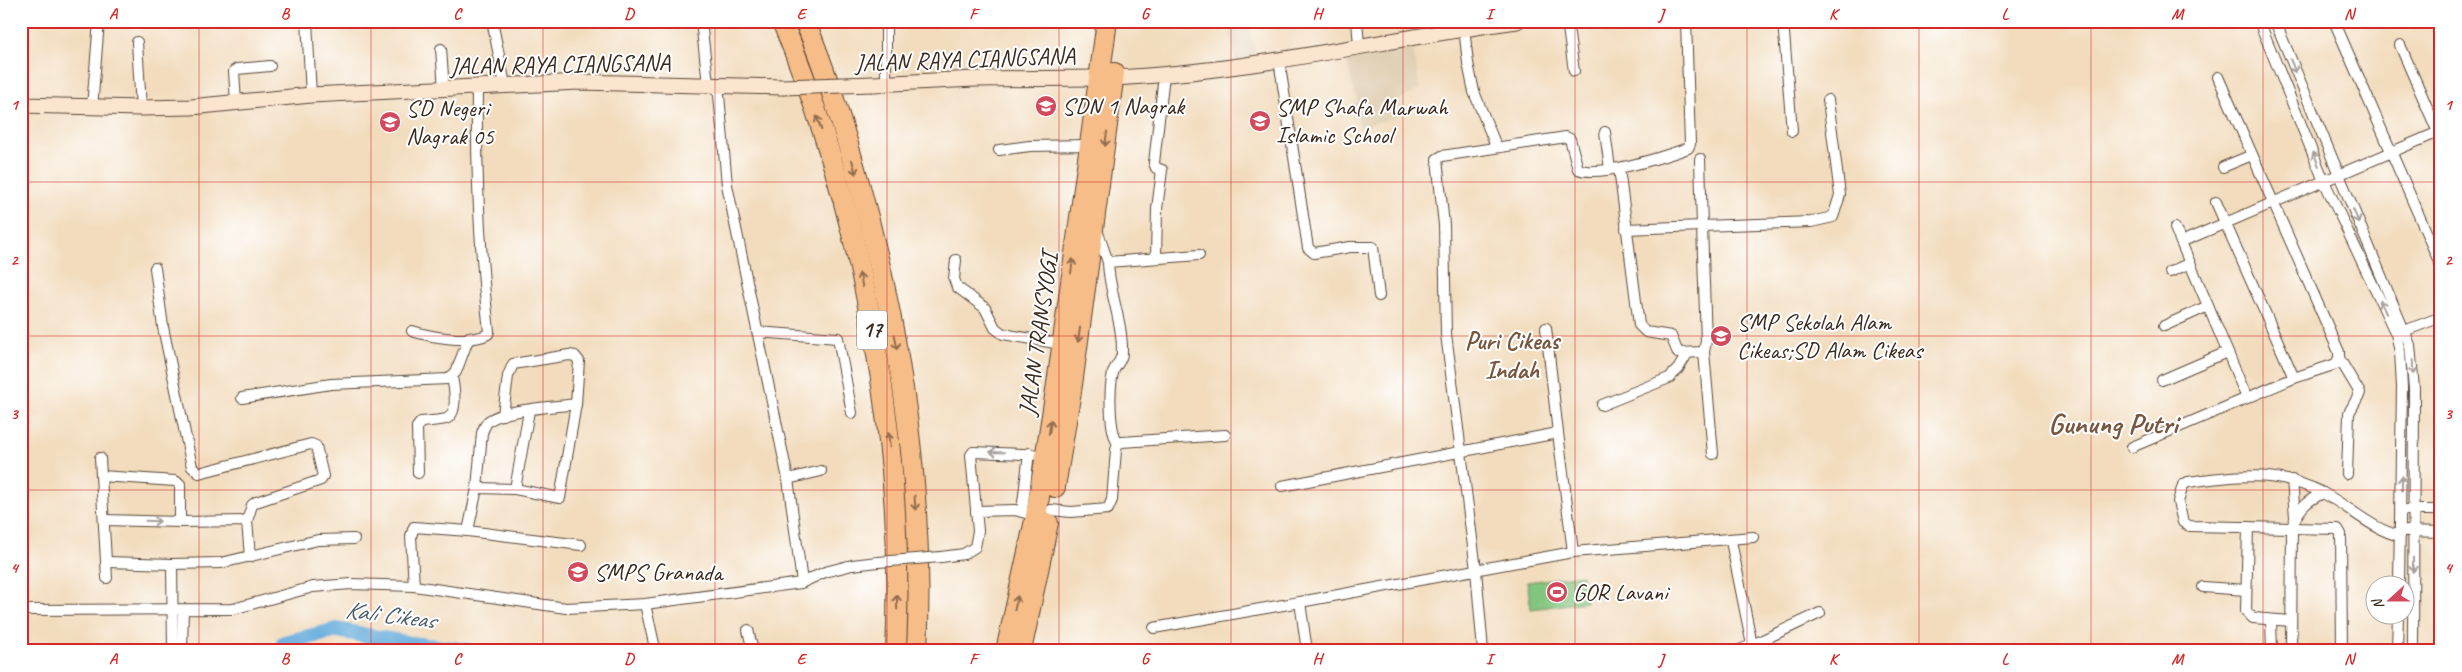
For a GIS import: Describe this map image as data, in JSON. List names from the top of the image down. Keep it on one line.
{"streets":{"highway":["17","JALAN TRANSYOGI"],"main road":["JALAN RAYA CIANGSANA"]},"crossings":[["JALAN RAYA CIANGSANA","JALAN TRANSYOGI"]],"districts":["Puri Cikeas Indah","Gunung Putri"],"water":["Kali Cikeas"],"places":{"school or university":["SDN 1 Nagrak","SMP Shafa Marwah Islamic School","SD Negeri Nagrak 05","SMP Sekolah Alam Cikeas;SD Alam Cikeas","SMPS Granada"],"sports":["GOR Lavani"]},"north":"left","grid":{"columns":["A","B","C","D","E","F","G","H","I","J","K","L","M","N"],"rows":["1","2","3","4"]}}
